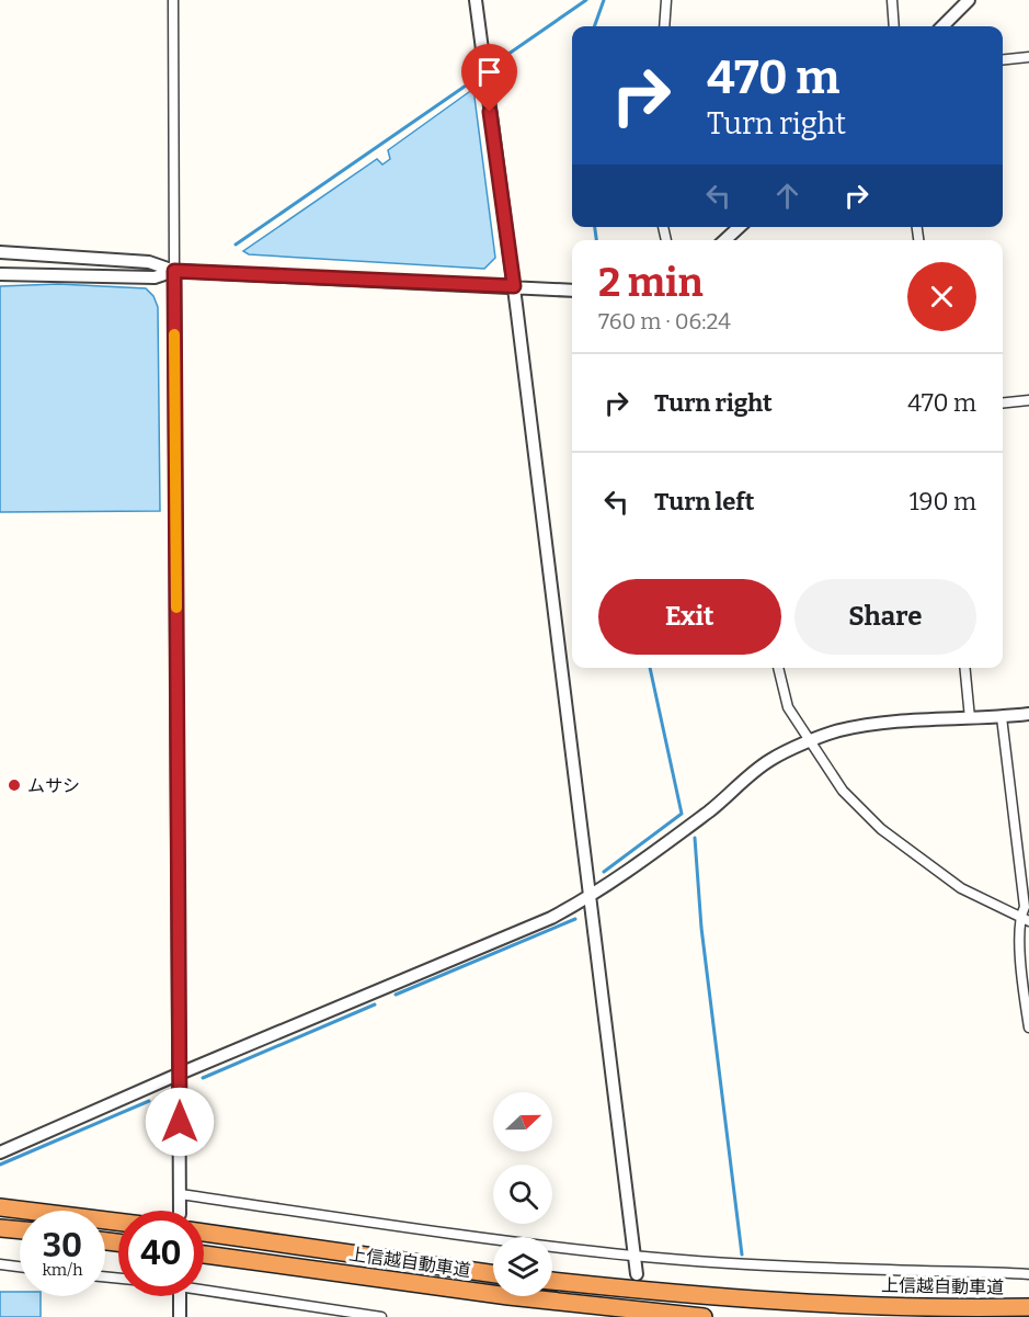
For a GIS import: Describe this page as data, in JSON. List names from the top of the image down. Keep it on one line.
{"streets":{"highway":["上信越自動車道"]},"places":["ムサシ"],"north":"right","page":{"turn":["470 m","Turn right"],"heading":["2 min","760 m · 06:24"],"list":[{"name":"Turn right","value":"470 m"},{"name":"Turn left","value":"190 m"}],"buttons":["Exit","Share"],"speed":"30 km/h","limit":"40"}}
